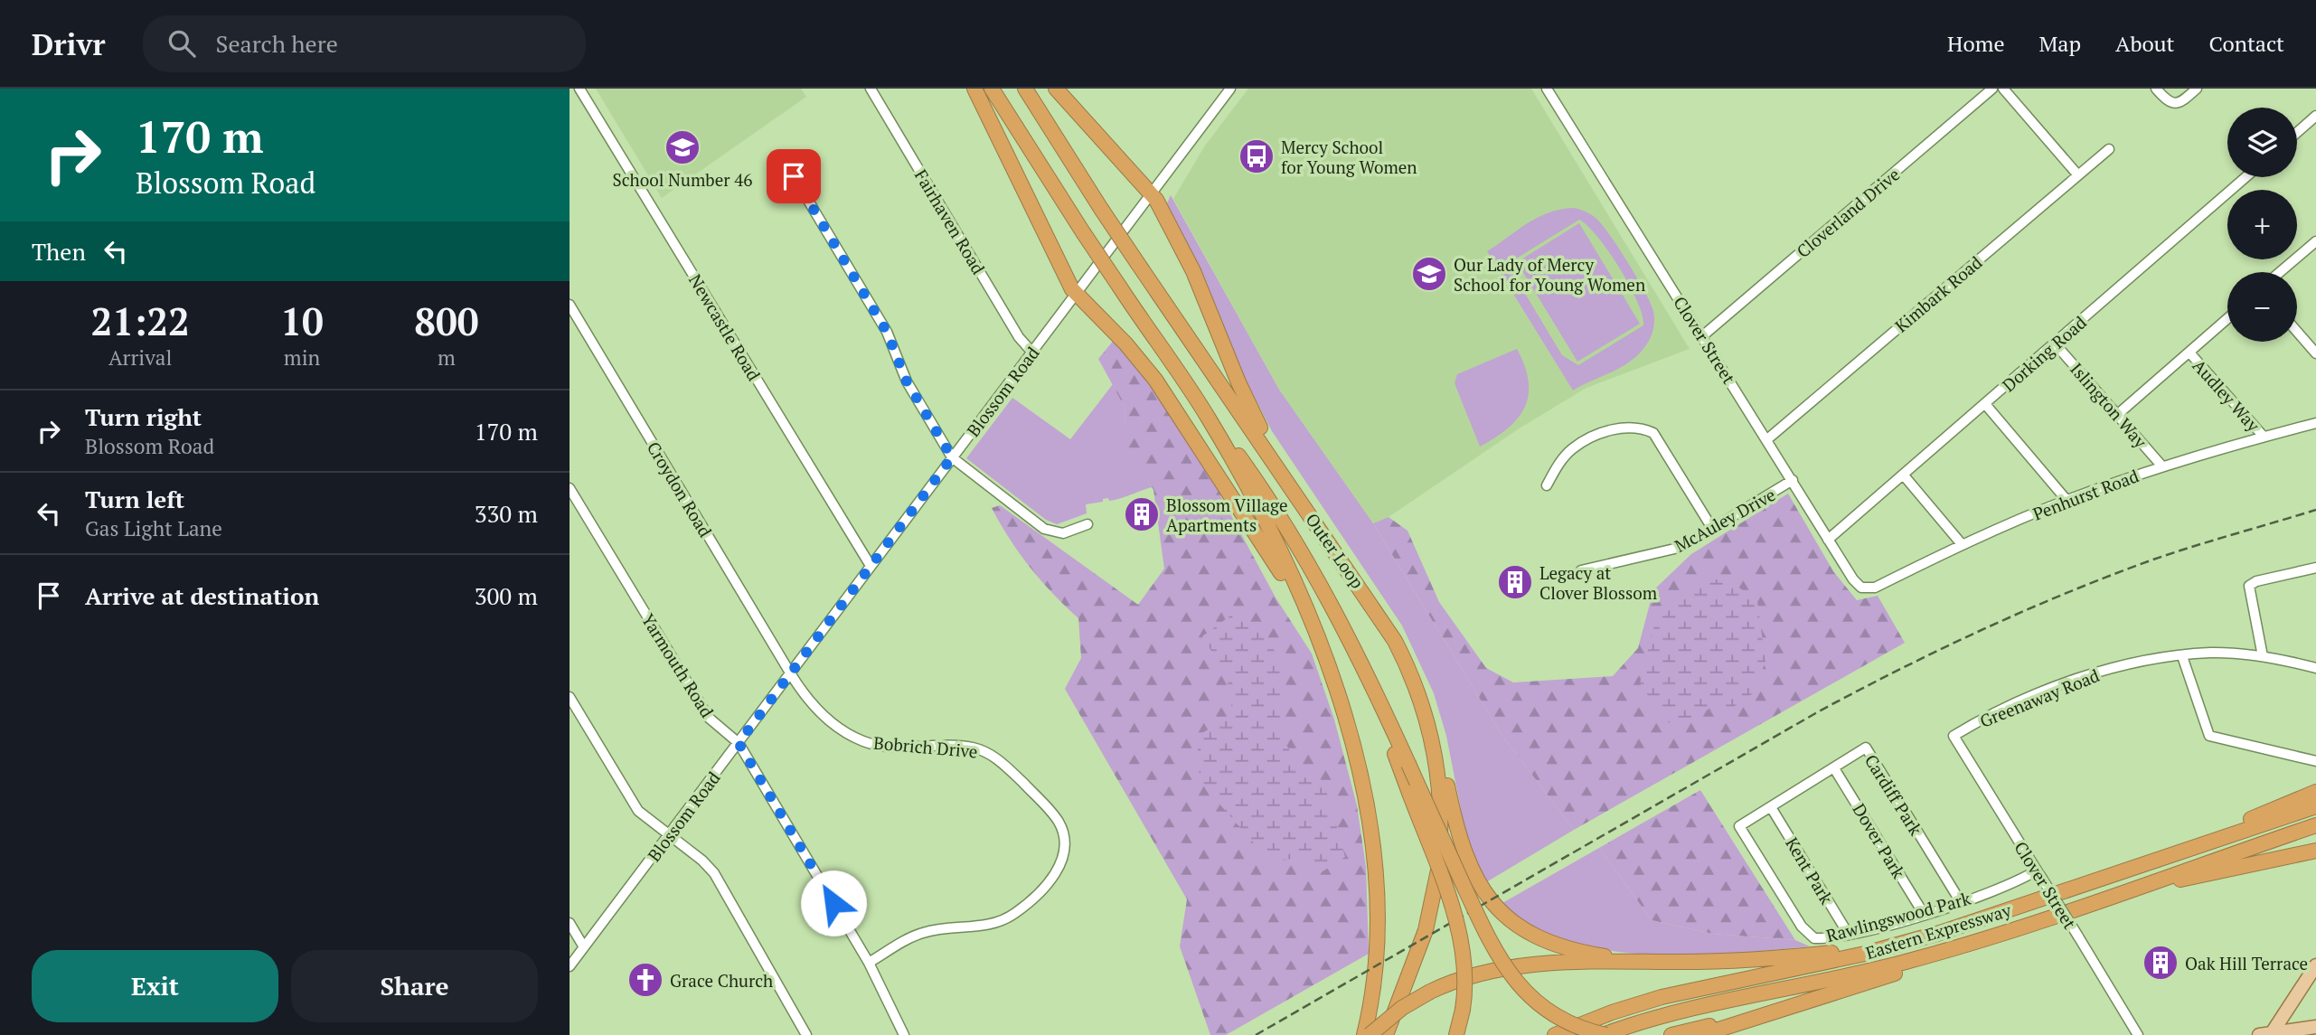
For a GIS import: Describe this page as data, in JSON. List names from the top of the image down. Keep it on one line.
{"streets":{"highway":["Outer Loop","Eastern Expressway"],"street":["Cloverland Drive","Fairhaven Road","Kimbark Road","Newcastle Road","Clover Street","Dorking Road","Blossom Road","Audley Way","Islington Way","Croydon Road","Penhurst Road","McAuley Drive","Yarmouth Road","Greenaway Road","Bobrich Drive","Cardiff Park","Dover Park","Kent Park","Rawlingswood Park"]},"crossings":[["Cloverland Drive","Clover Street"],["Fairhaven Road","Blossom Road"],["Kimbark Road","Clover Street"],["Newcastle Road","Blossom Road"],["Clover Street","Dorking Road"],["Clover Street","Penhurst Road"],["Clover Street","McAuley Drive"],["Clover Street","Greenaway Road"],["Clover Street","Rawlingswood Park"],["Dorking Road","Islington Way"],["Blossom Road","Croydon Road"],["Blossom Road","Yarmouth Road"],["Blossom Road","Bobrich Drive"],["Audley Way","Penhurst Road"],["Islington Way","Penhurst Road"],["Croydon Road","Bobrich Drive"],["Yarmouth Road","Bobrich Drive"],["Cardiff Park","Dover Park"],["Cardiff Park","Kent Park"],["Cardiff Park","Rawlingswood Park"],["Dover Park","Rawlingswood Park"],["Kent Park","Rawlingswood Park"]],"places":{"school or university":["School Number 46","Our Lady of Mercy School for Young Women"],"bus stop":["Mercy School for Young Women"],"building":["Blossom Village Apartments","Legacy at Clover Blossom","Oak Hill Terrace"],"church":["Grace Church"]},"page":{"header":"Drivr","search":"Search here","nav":["Home","Map","About","Contact"],"turn":["170 m","Blossom Road"],"map_buttons":["+","−"],"then":"Then","eta":["21:22","Arrival","10","min","800","m"],"list":[{"name":"Turn right","note":"Blossom Road","value":"170 m"},{"name":"Turn left","note":"Gas Light Lane","value":"330 m"},{"name":"Arrive at destination","value":"300 m"}],"buttons":["Exit","Share"]}}
